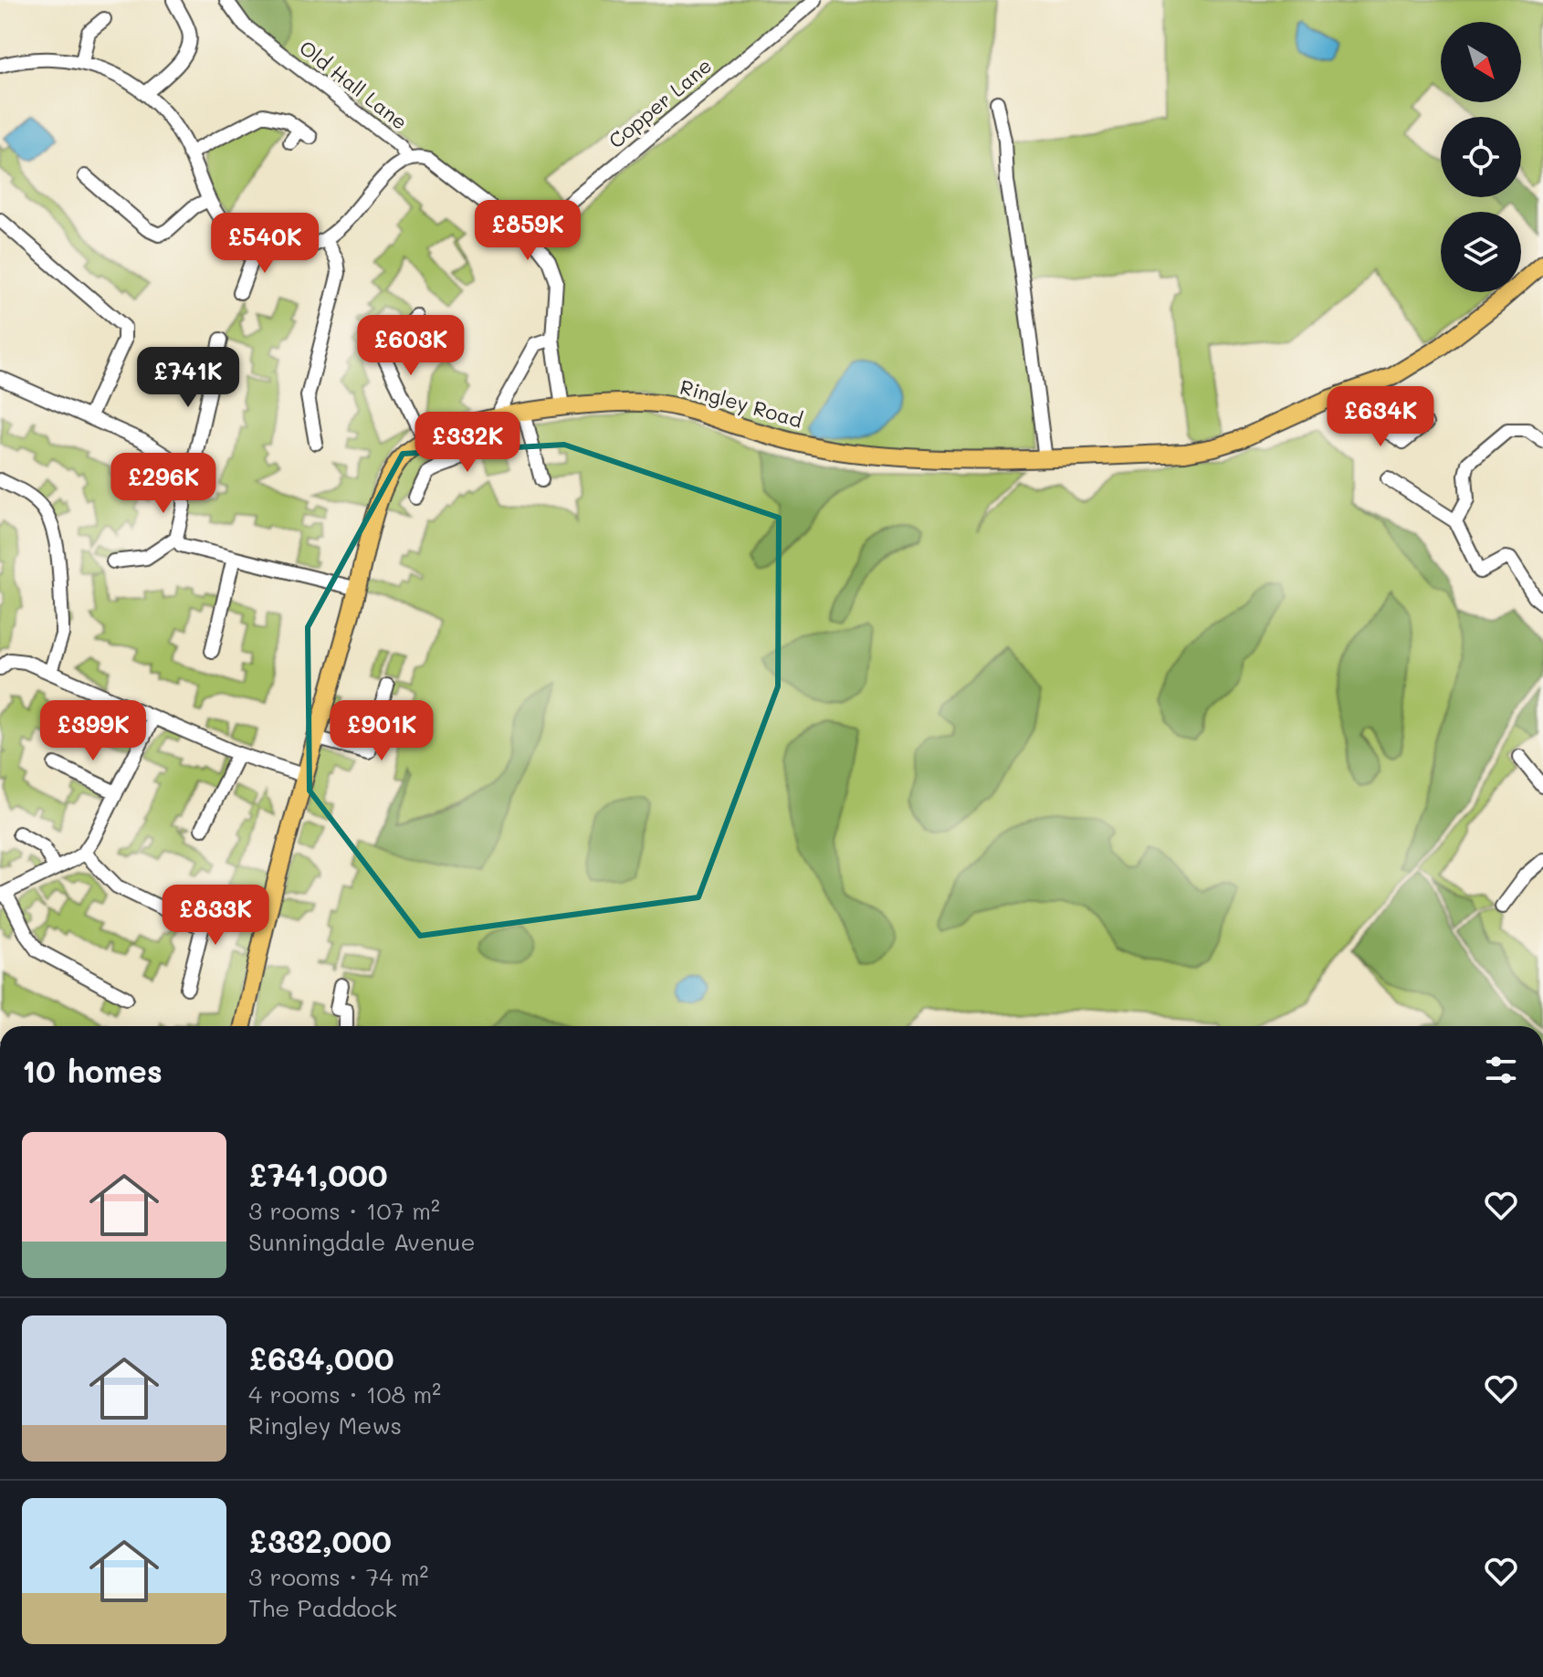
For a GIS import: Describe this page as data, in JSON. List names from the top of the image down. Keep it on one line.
{"streets":{"main road":["Ringley Road"],"street":["Old Hall Lane","Copper Lane"]},"crossings":[["Old Hall Lane","Copper Lane"],["Old Hall Lane","Ringley Road"]],"north":"bottom right","page":{"price":["£859K","£540K","£603K","£741K","£634K","£332K","£296K","£399K","£901K","£833K"],"heading":"10 homes","list":[{"name":"£741,000","note":"3 rooms · 107 m² · Sunningdale Avenue"},{"name":"£634,000","note":"4 rooms · 108 m² · Ringley Mews"},{"name":"£332,000","note":"3 rooms · 74 m² · The Paddock"}]}}
